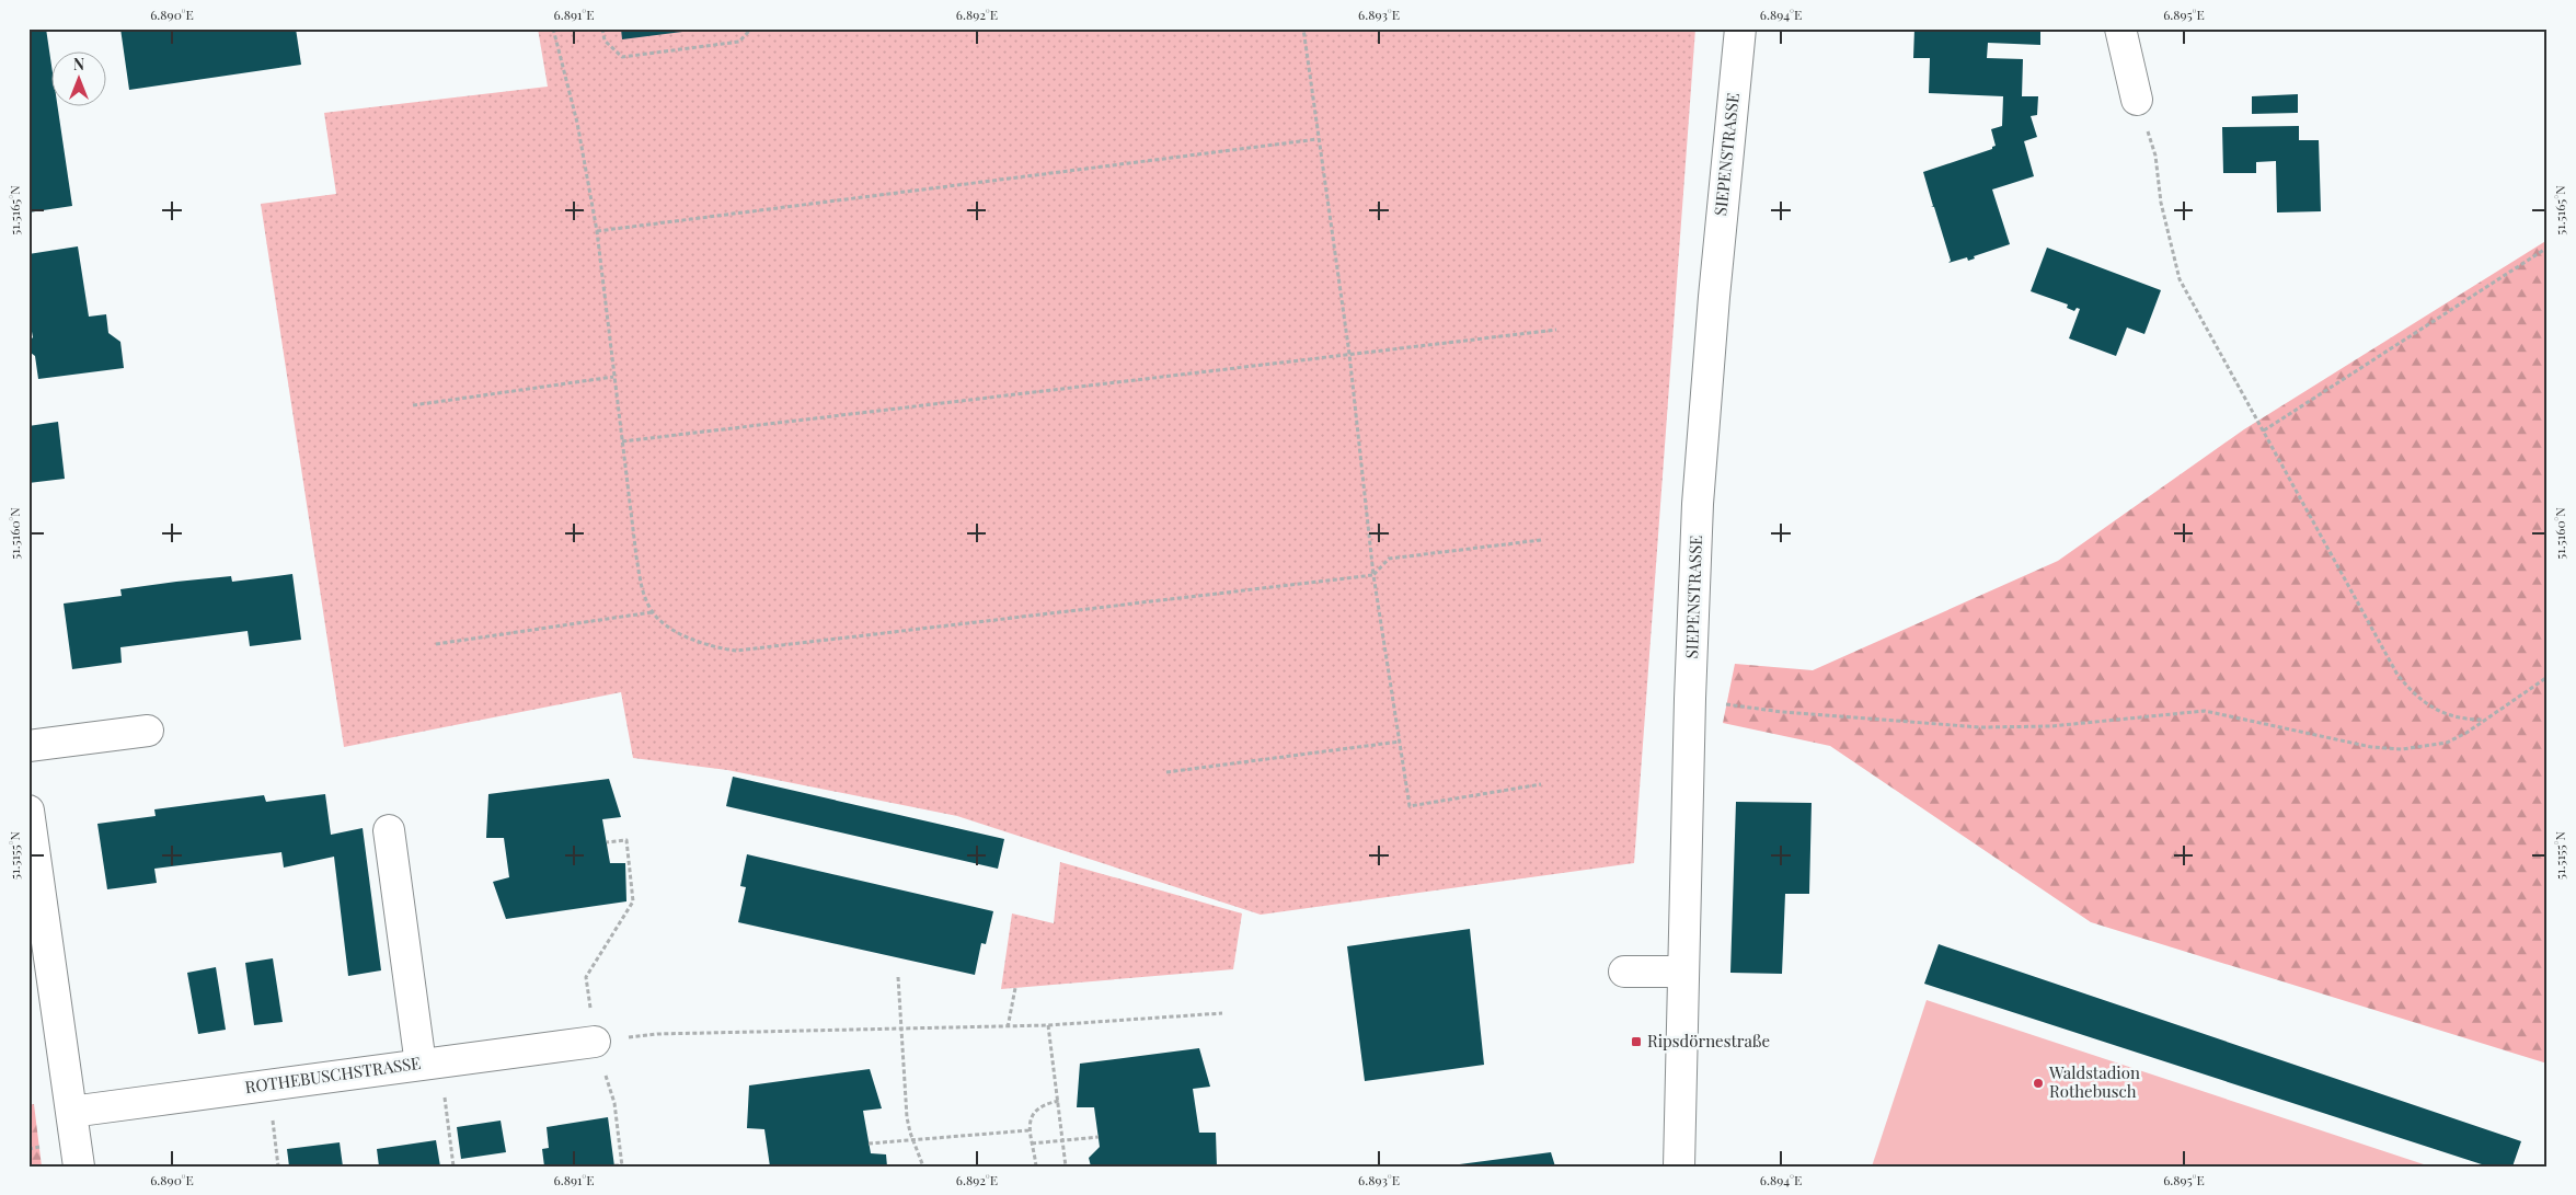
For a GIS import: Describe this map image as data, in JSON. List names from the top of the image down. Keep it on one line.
{"streets":{"street":["SIEPENSTRASSE","ROTHEBUSCHSTRASSE"]},"places":{"transit":["Ripsdörnestraße"],"other":["Waldstadion Rothebusch"]},"north":"top","coordinates":["6.890°E","6.891°E","6.892°E","6.893°E","6.894°E","6.895°E","51.5165°N","51.5160°N","51.5155°N"]}
